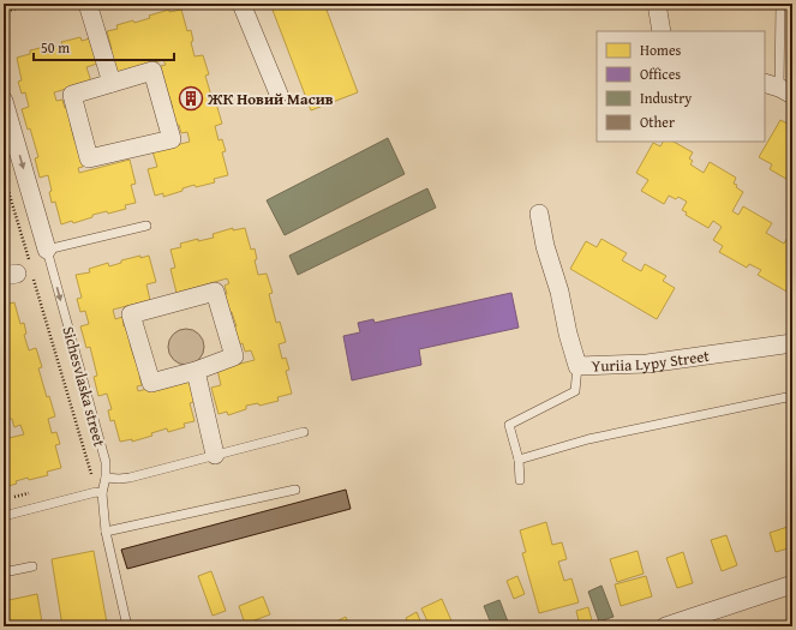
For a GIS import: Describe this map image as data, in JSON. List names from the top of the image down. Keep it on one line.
{"streets":{"street":["Yuriia Lypy Street","Sichesvlaska street"]},"one_way":["Sichesvlaska street"],"places":{"building":["ЖК Новий Масив"]},"legend":["Homes","Offices","Industry","Other"],"scale_bar":"50 m"}
